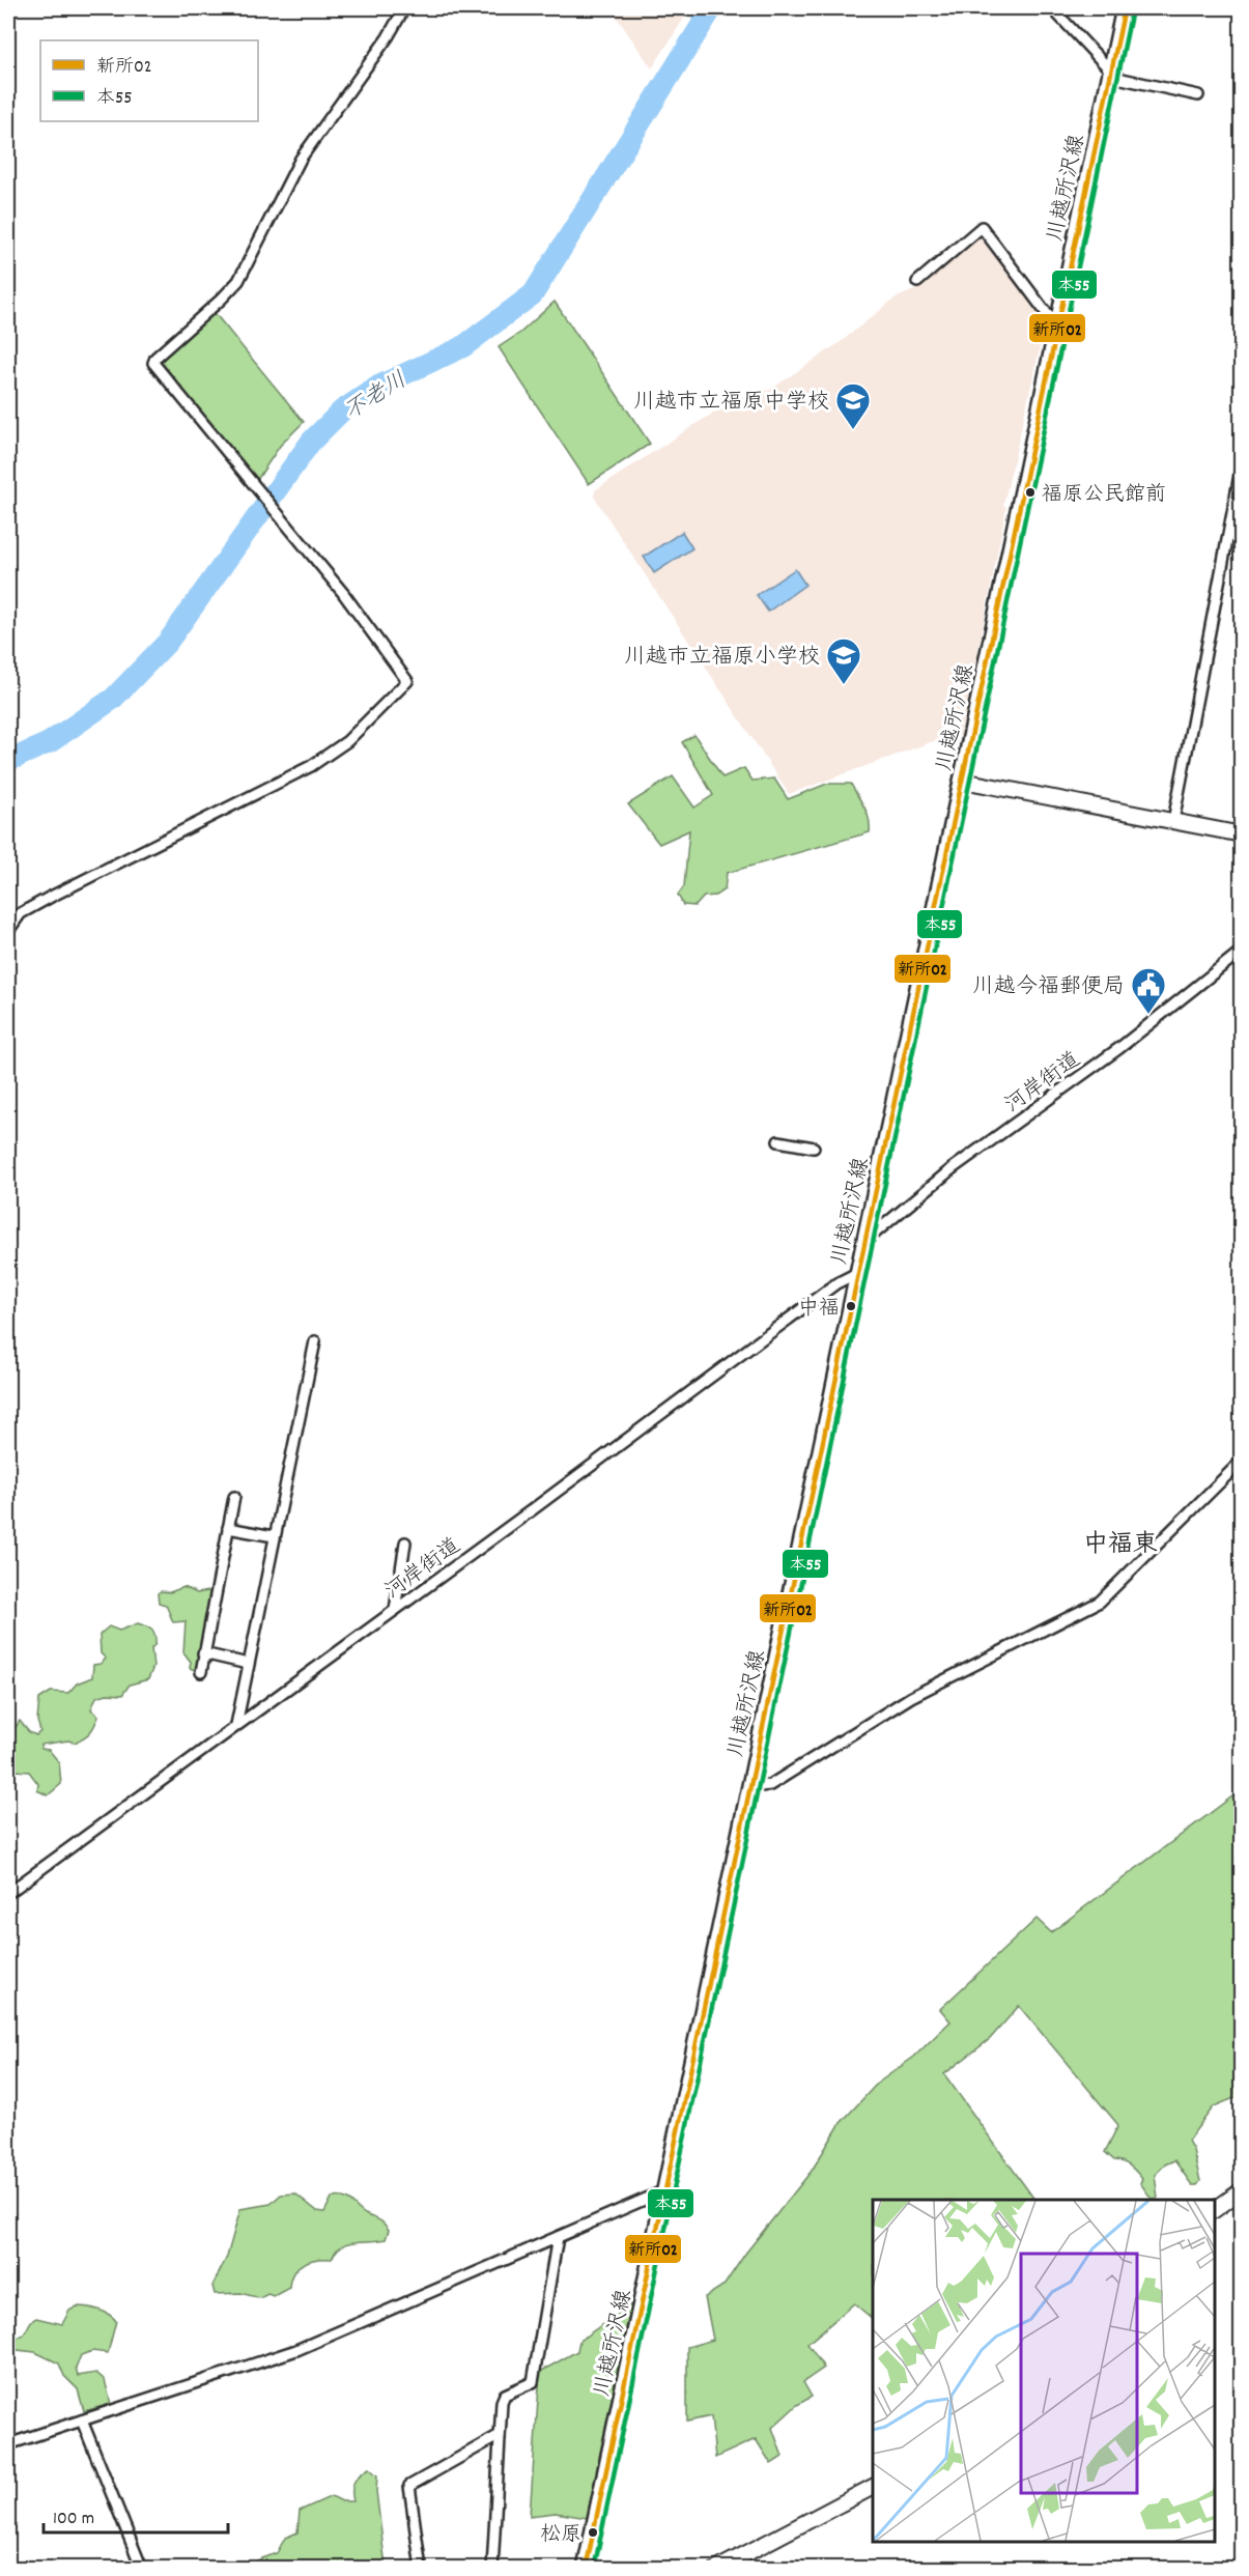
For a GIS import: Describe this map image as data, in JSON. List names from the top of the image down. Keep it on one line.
{"streets":{"main road":["川越所沢線"],"street":["河岸街道"]},"crossings":[["川越所沢線","河岸街道"]],"districts":["中福東"],"water":["不老川"],"places":{"school or university":["川越市立福原中学校","川越市立福原小学校"],"other":["福原公民館前","中福","松原"],"public building":["川越今福郵便局"]},"lines":["transit line 新所02","transit line 本55"],"legend":["新所02","本55"],"scale_bar":"100 m"}
